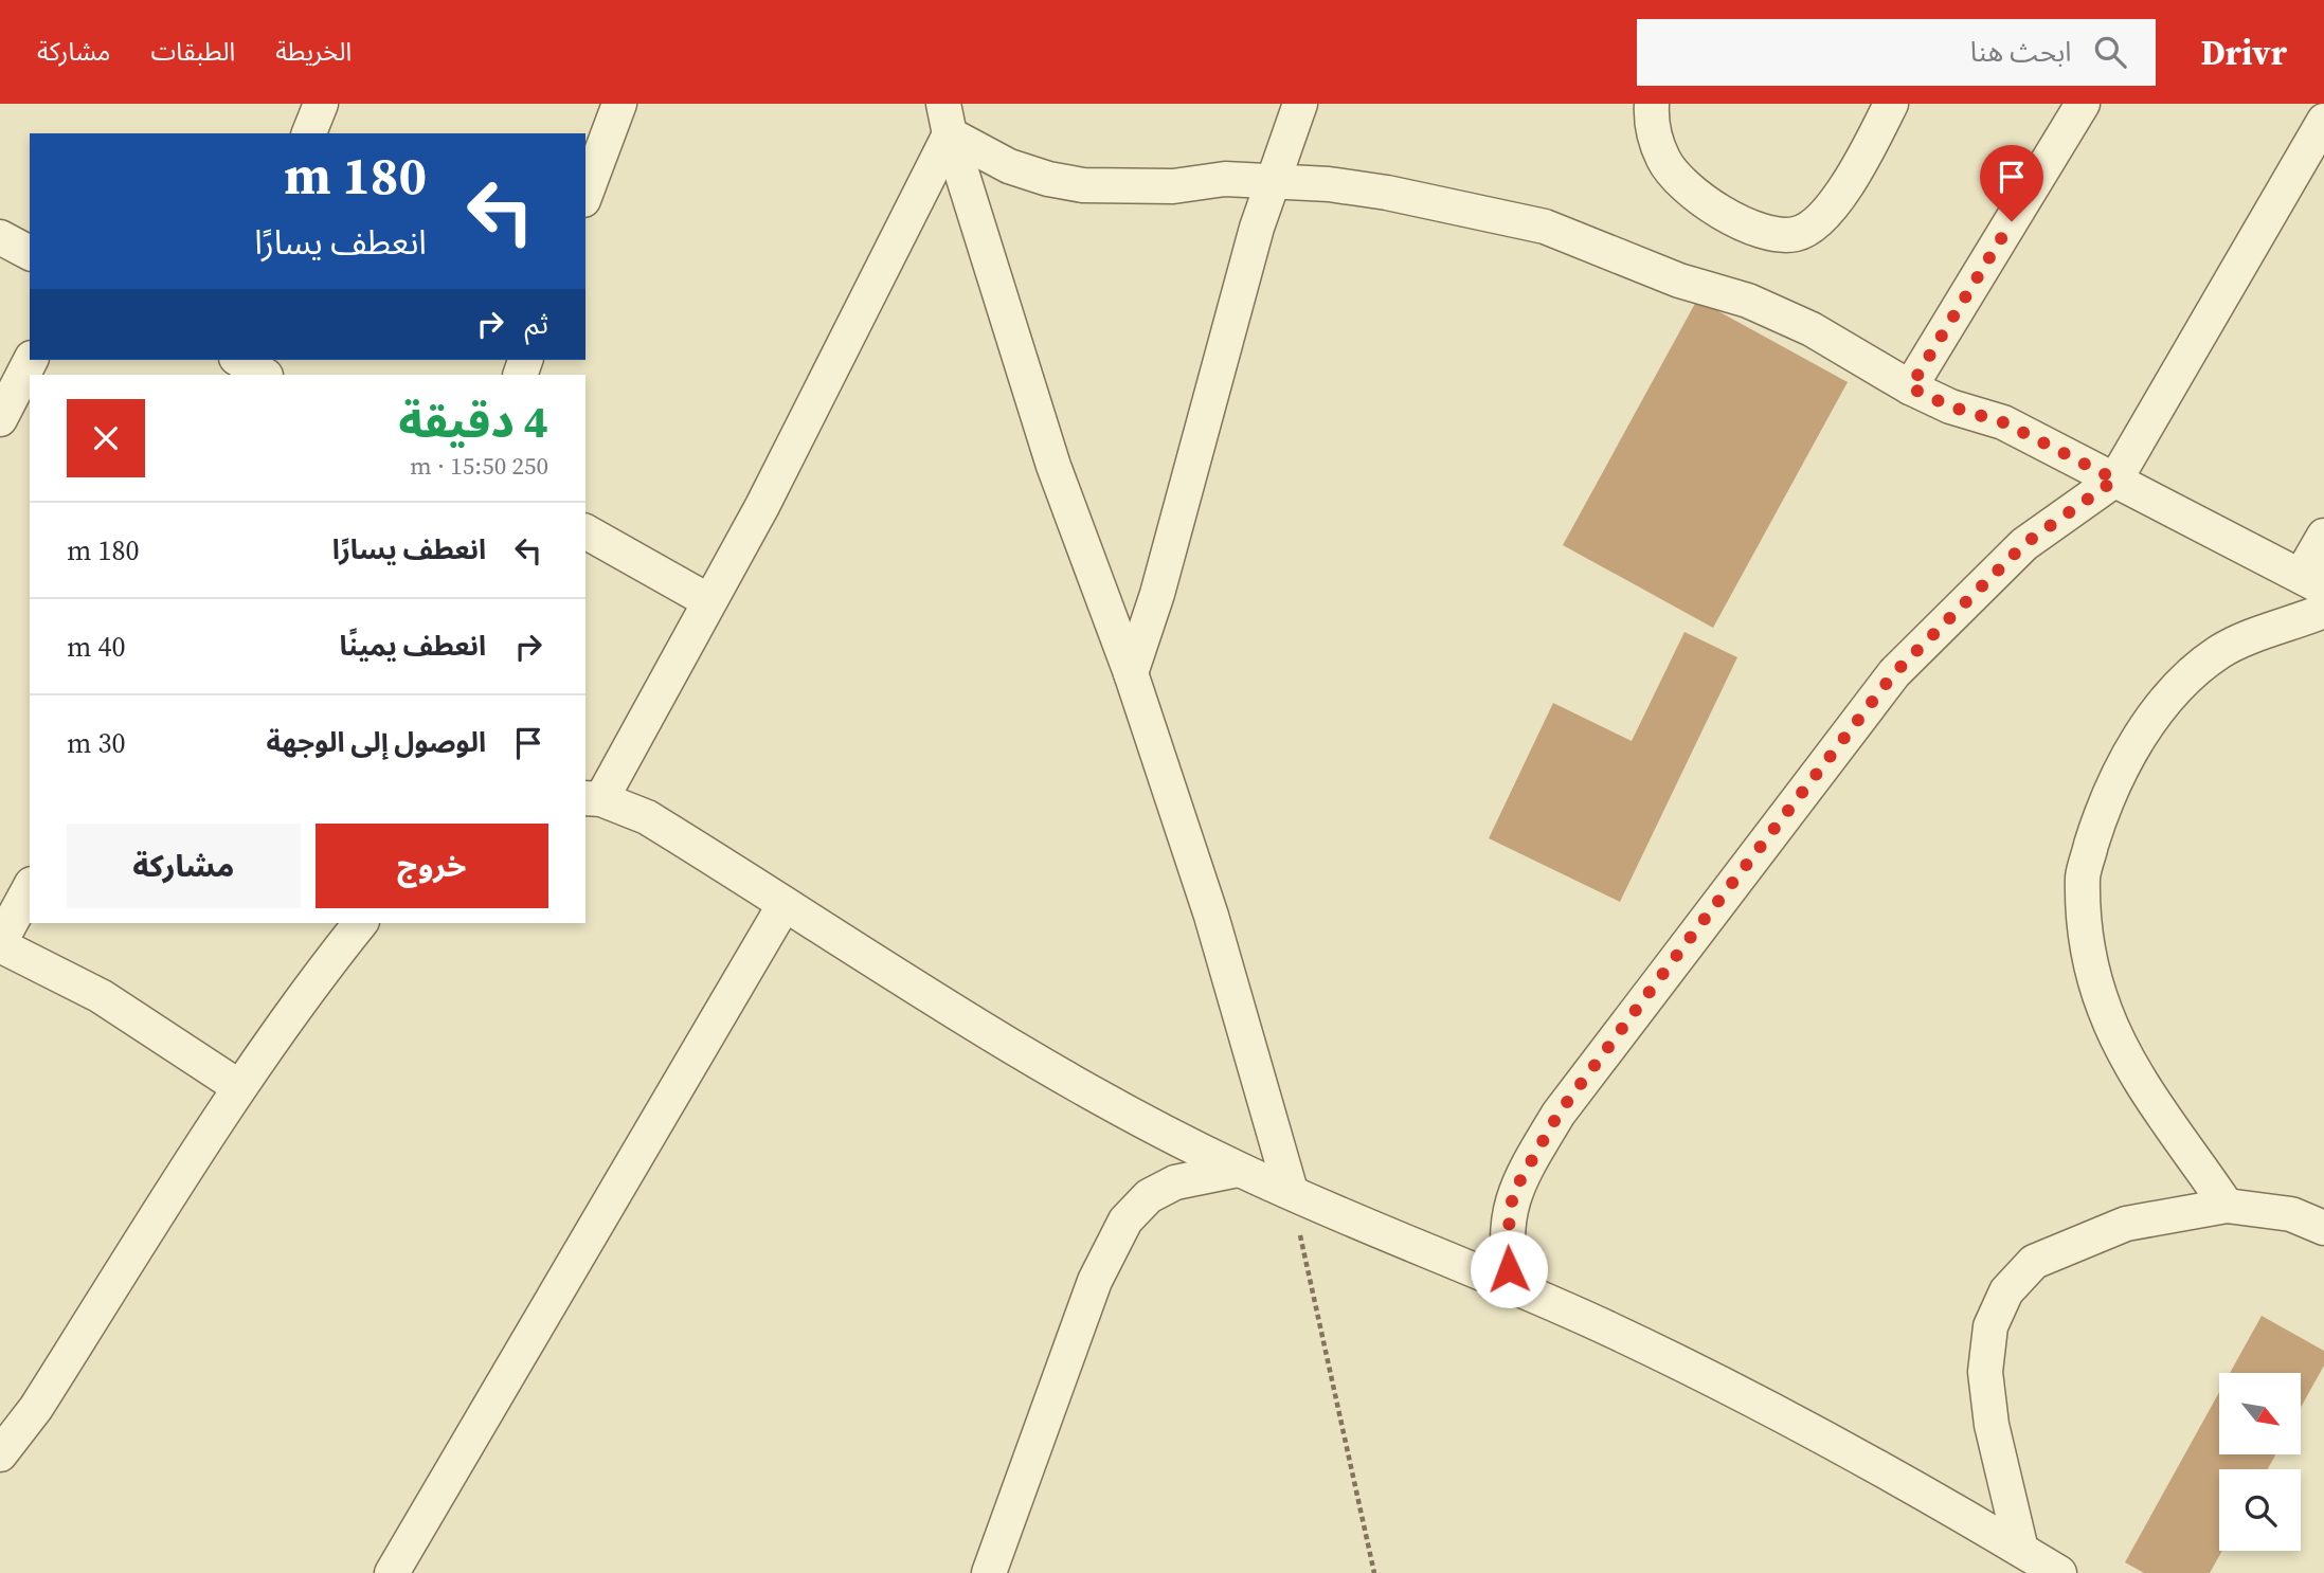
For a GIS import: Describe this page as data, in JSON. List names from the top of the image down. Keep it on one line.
{"north":"bottom right","page":{"header":"Drivr","search":"ابحث هنا","nav":["الخريطة","الطبقات","مشاركة"],"turn":["180 m","انعطف يسارًا"],"then":"ثم","heading":["4 دقيقة","250 m · 15:50"],"list":[{"name":"انعطف يسارًا","value":"180 m"},{"name":"انعطف يمينًا","value":"40 m"},{"name":"الوصول إلى الوجهة","value":"30 m"}],"buttons":["خروج","مشاركة"]}}
